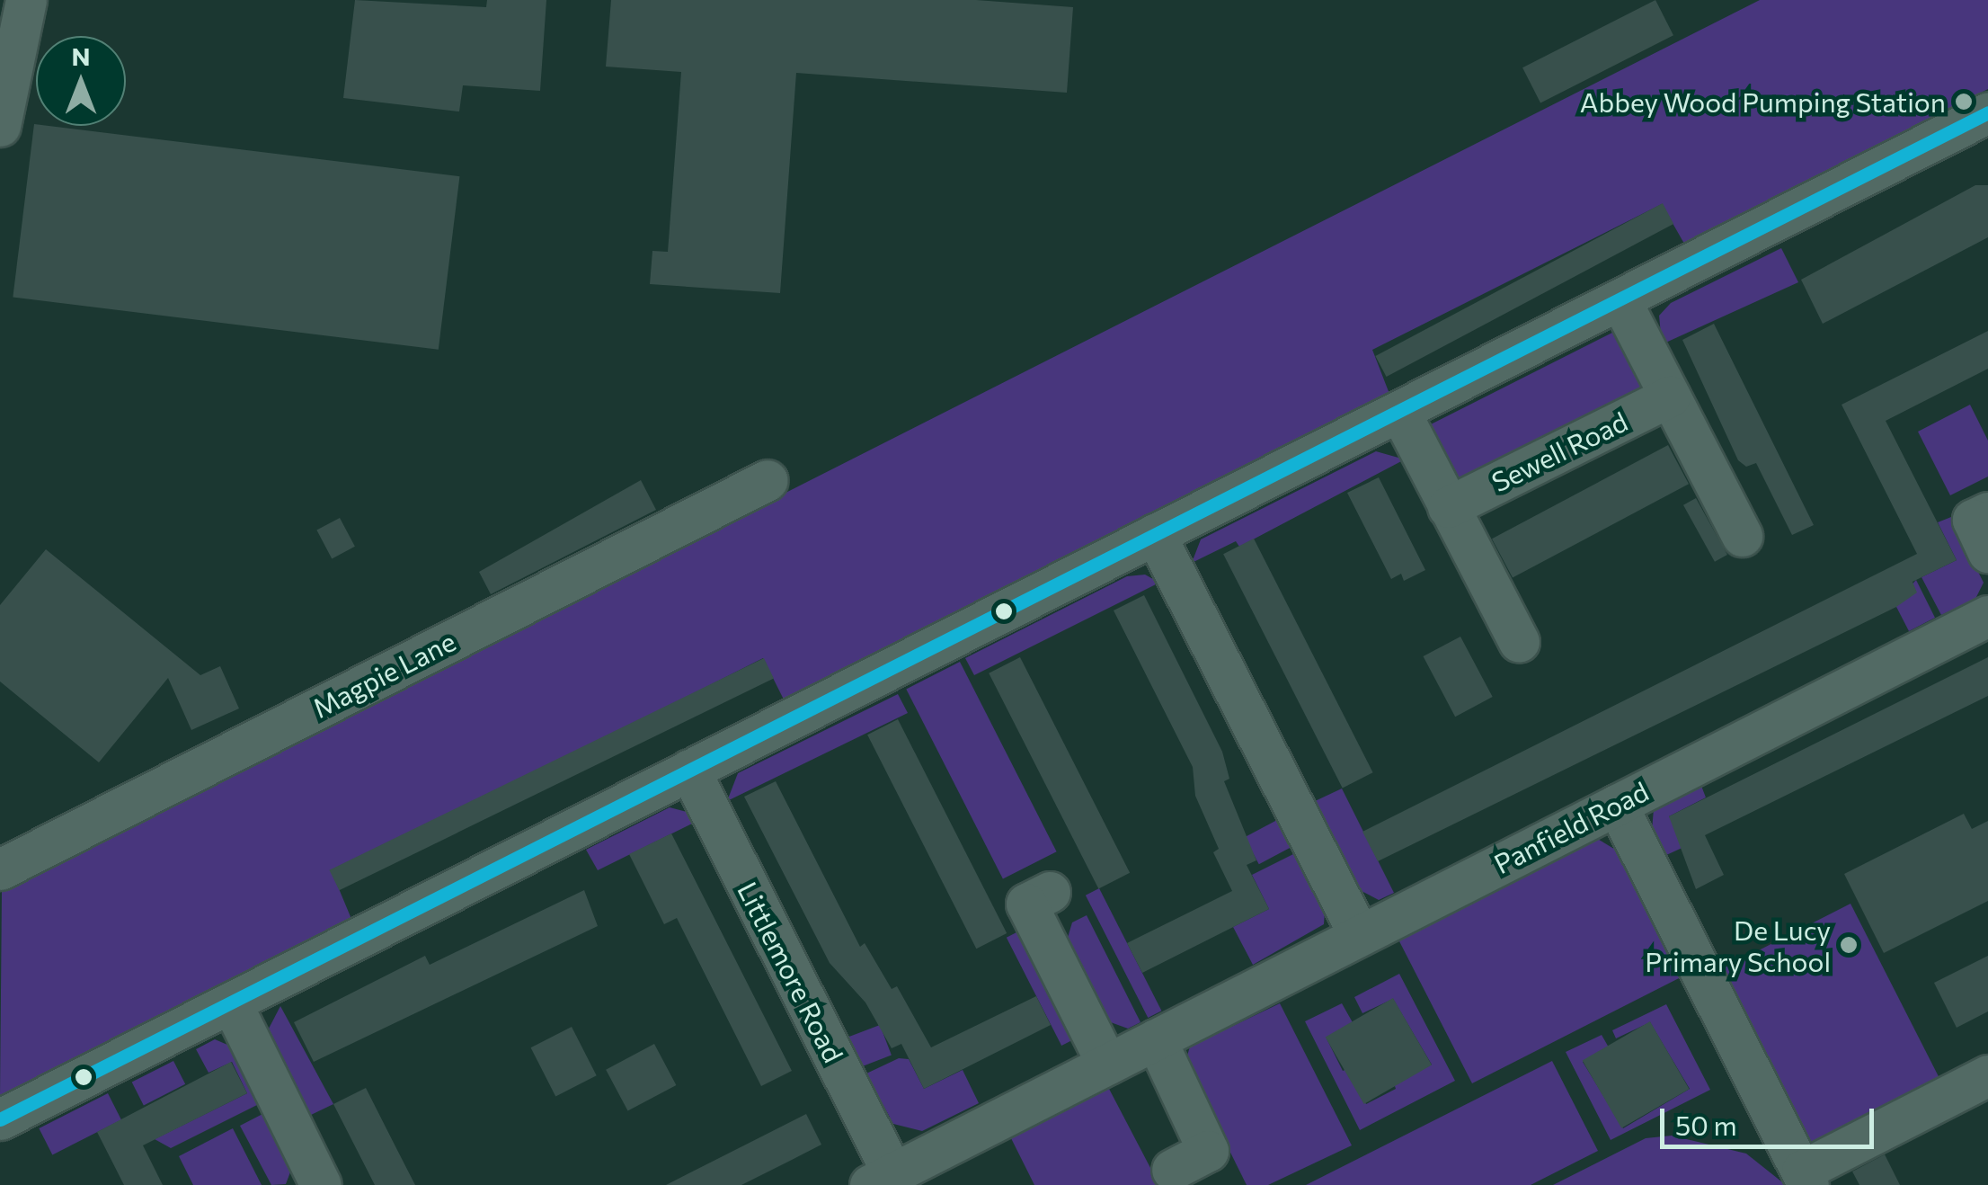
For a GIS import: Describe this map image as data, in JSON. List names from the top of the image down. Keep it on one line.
{"streets":{"street":["Sewell Road","Magpie Lane","Panfield Road","Littlemore Road"]},"crossings":[["Panfield Road","Littlemore Road"]],"places":["Abbey Wood Pumping Station","De Lucy Primary School"],"scale_bar":"50 m","north":"top"}
